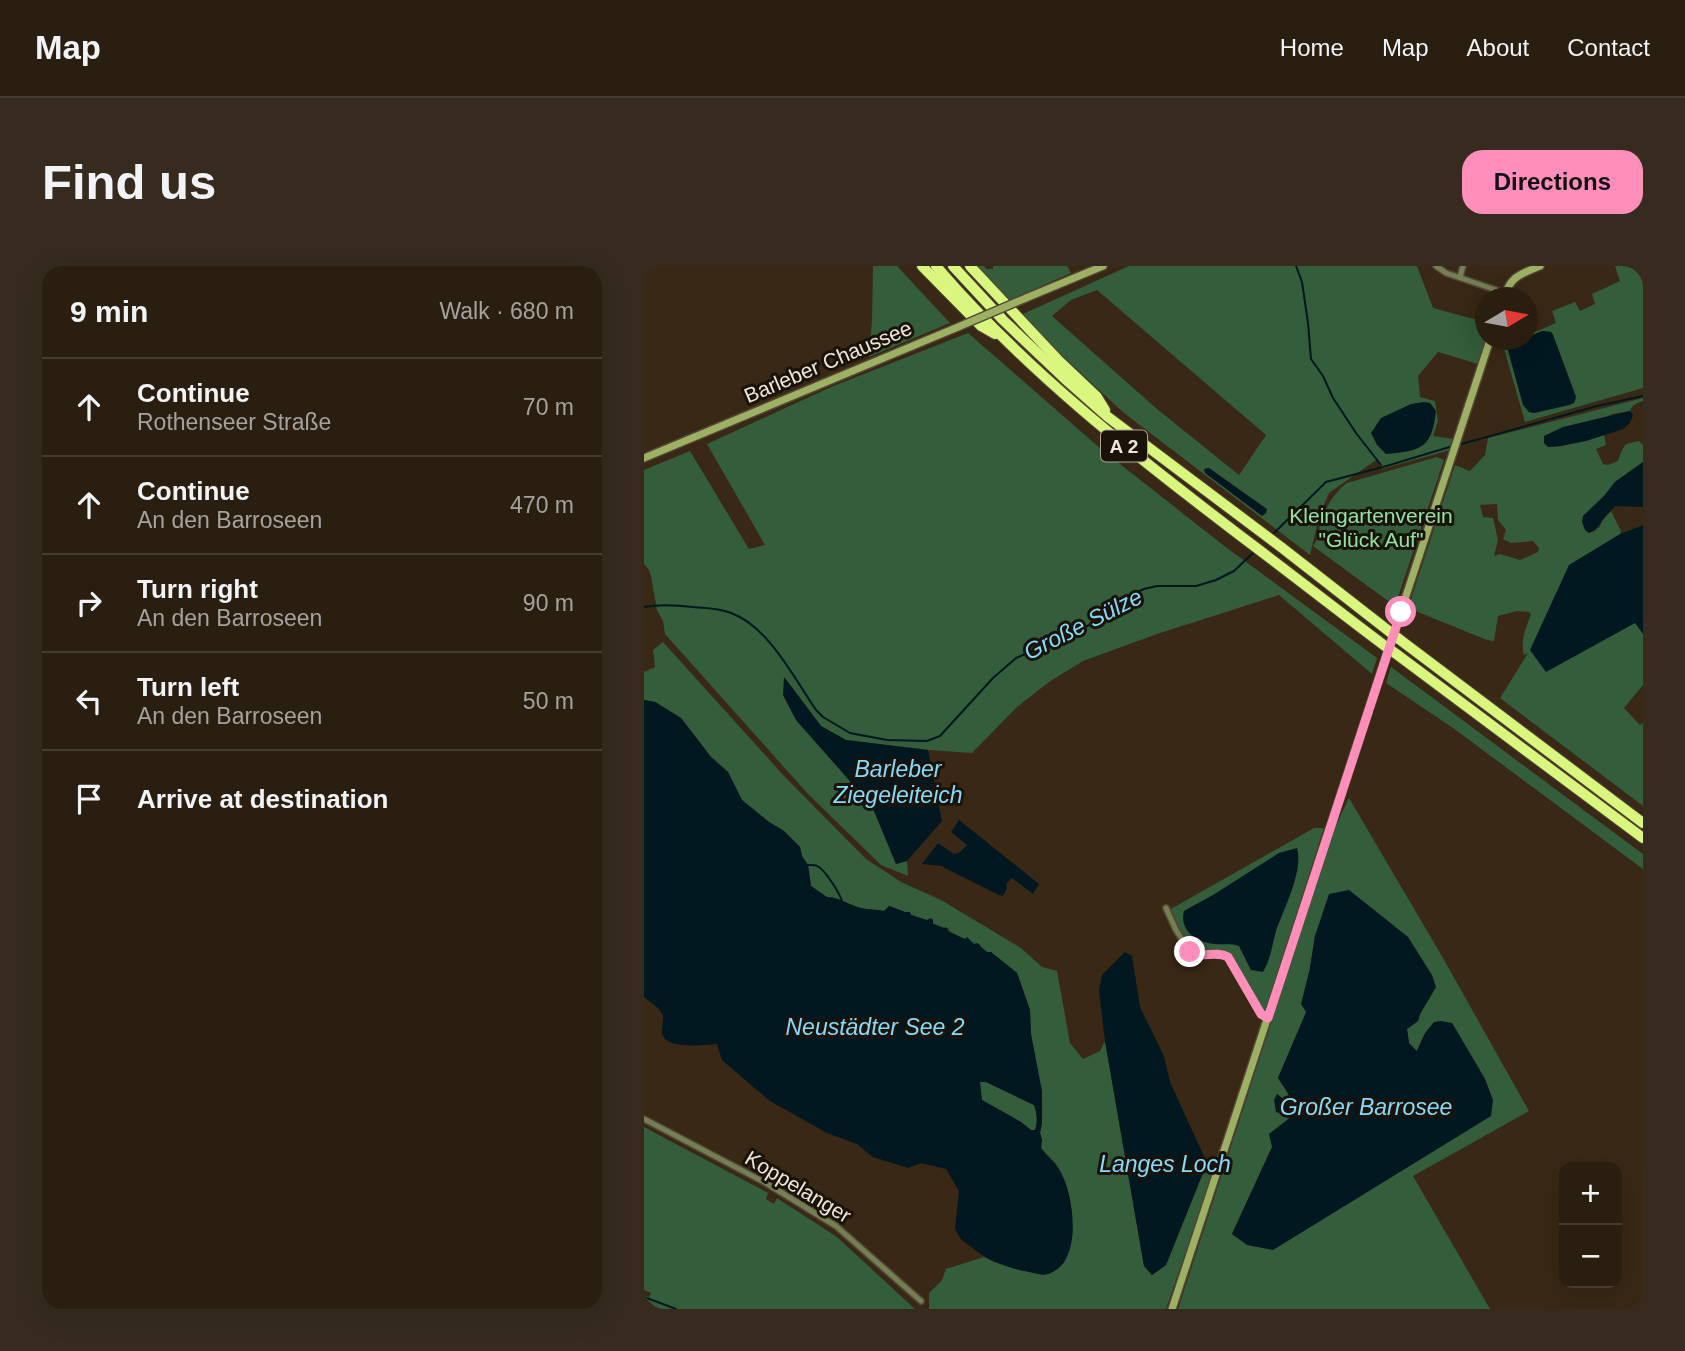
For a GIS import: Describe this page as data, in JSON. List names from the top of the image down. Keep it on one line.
{"streets":{"highway":["A 2"],"street":["Barleber Chaussee","Koppelanger"]},"water":["Große Sülze","Barleber Ziegeleiteich","Neustädter See 2","Großer Barrosee","Langes Loch"],"parks":["Kleingartenverein \"Glück Auf\""],"north":"right","page":{"header":"Map","nav":["Home","Map","About","Contact"],"buttons":"Directions","title":"Find us","heading":["9 min","Walk · 680 m"],"list":[["Continue","Rothenseer Straße","70 m"],["Continue","An den Barroseen","470 m"],["Turn right","An den Barroseen","90 m"],["Turn left","An den Barroseen","50 m"],"Arrive at destination"],"map_buttons":["+","−"]}}
